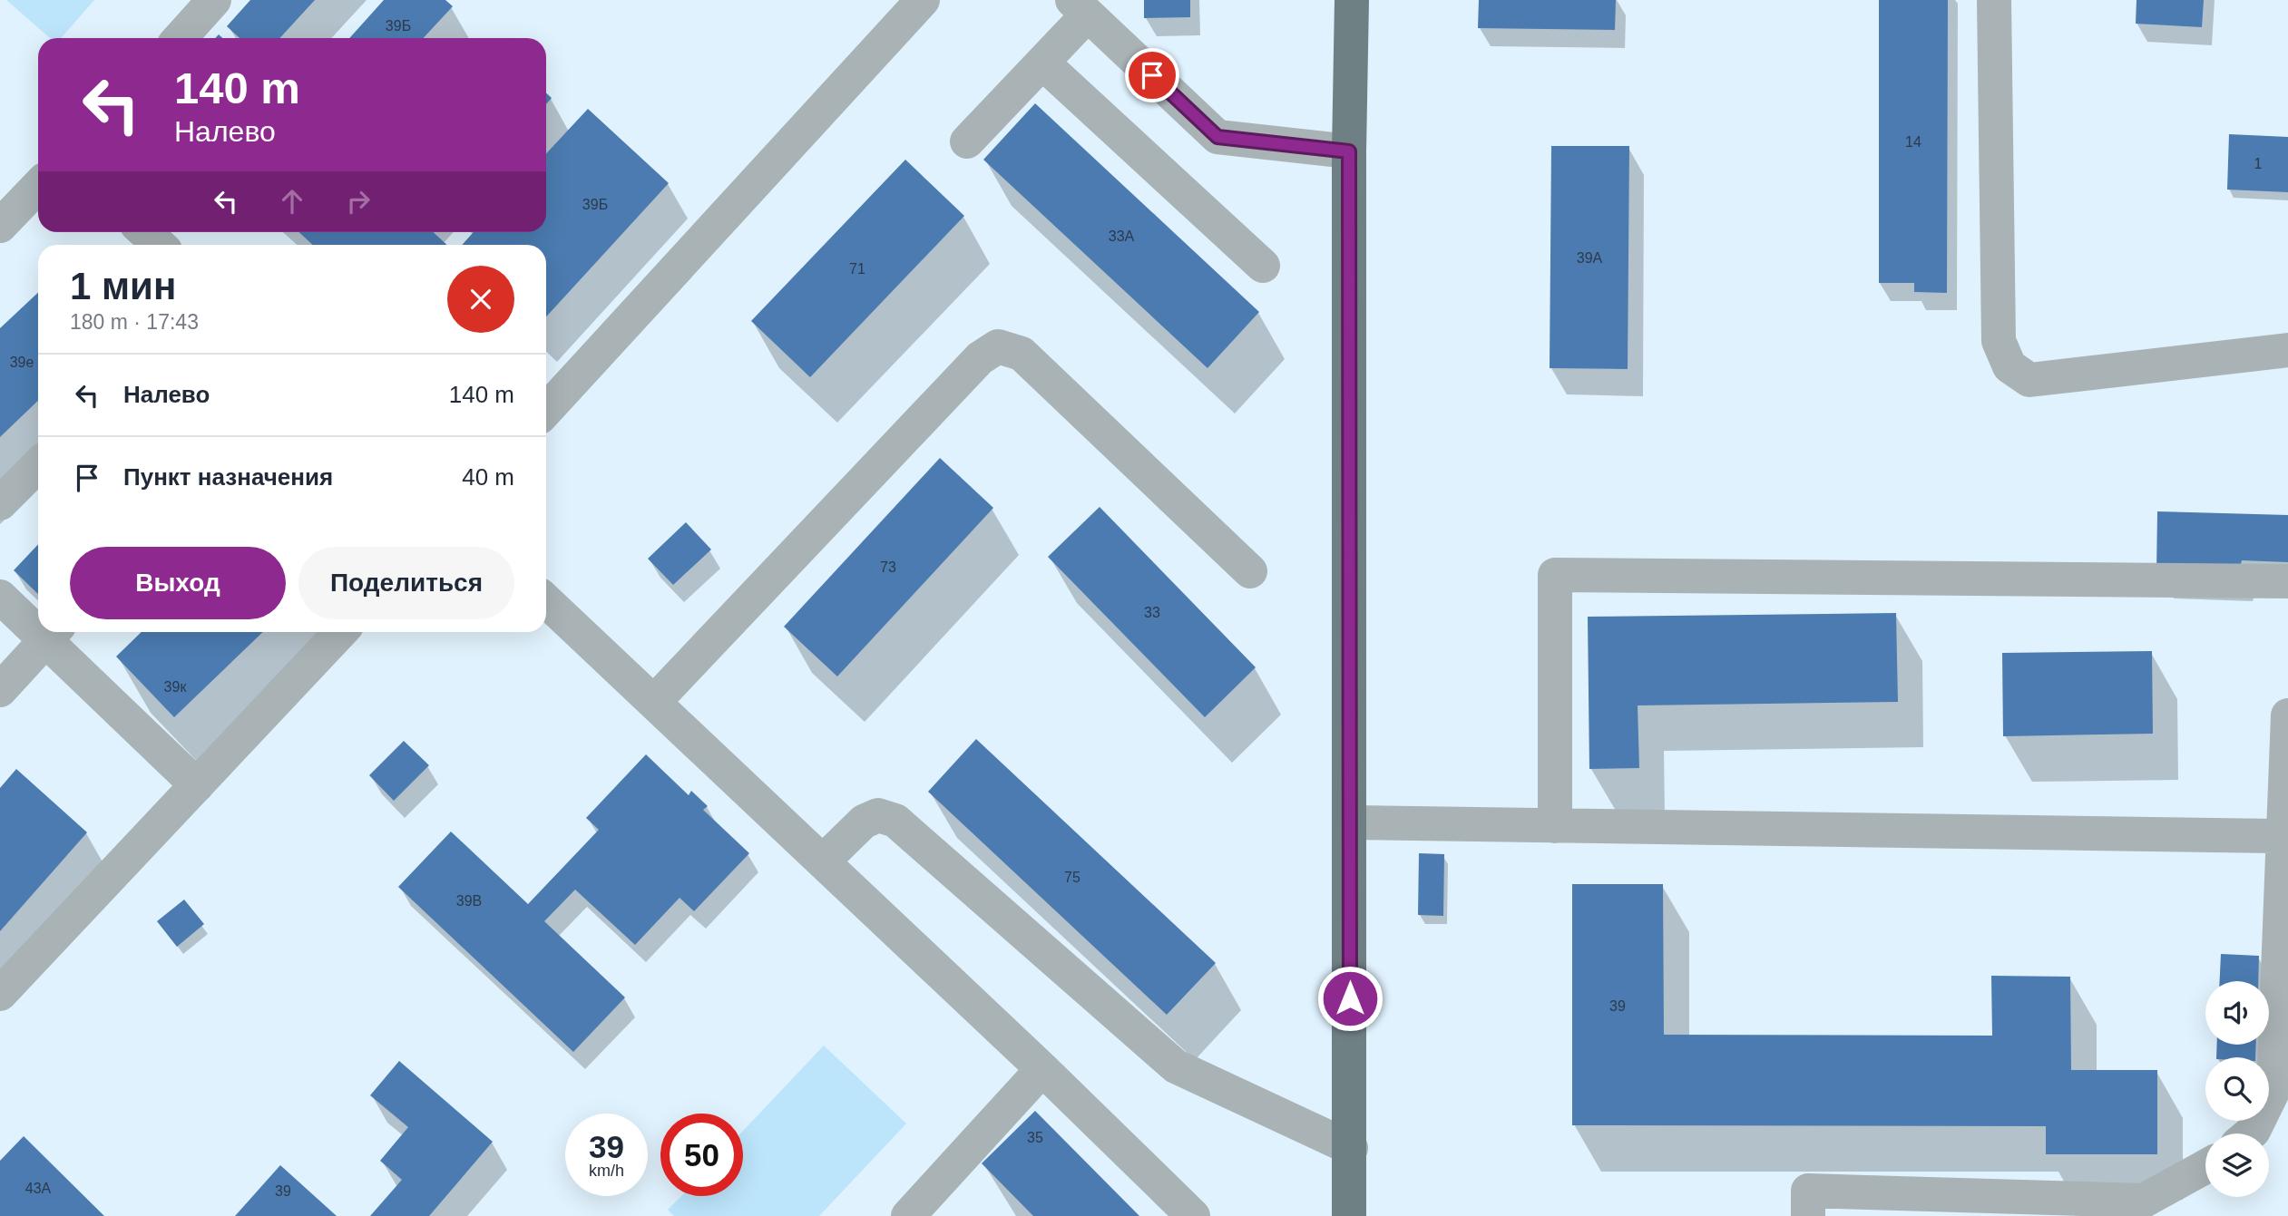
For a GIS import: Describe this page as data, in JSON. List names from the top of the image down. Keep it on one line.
{"house_numbers":["39Б","14","1","39Б","33А","39А","71","39е","73","33","39к","75","39В","39","35","43А","39"],"page":{"turn":["140 m","Налево"],"heading":["1 мин","180 m · 17:43"],"list":[{"name":"Налево","value":"140 m"},{"name":"Пункт назначения","value":"40 m"}],"buttons":["Выход","Поделиться"],"speed":"39 km/h","limit":"50"}}
